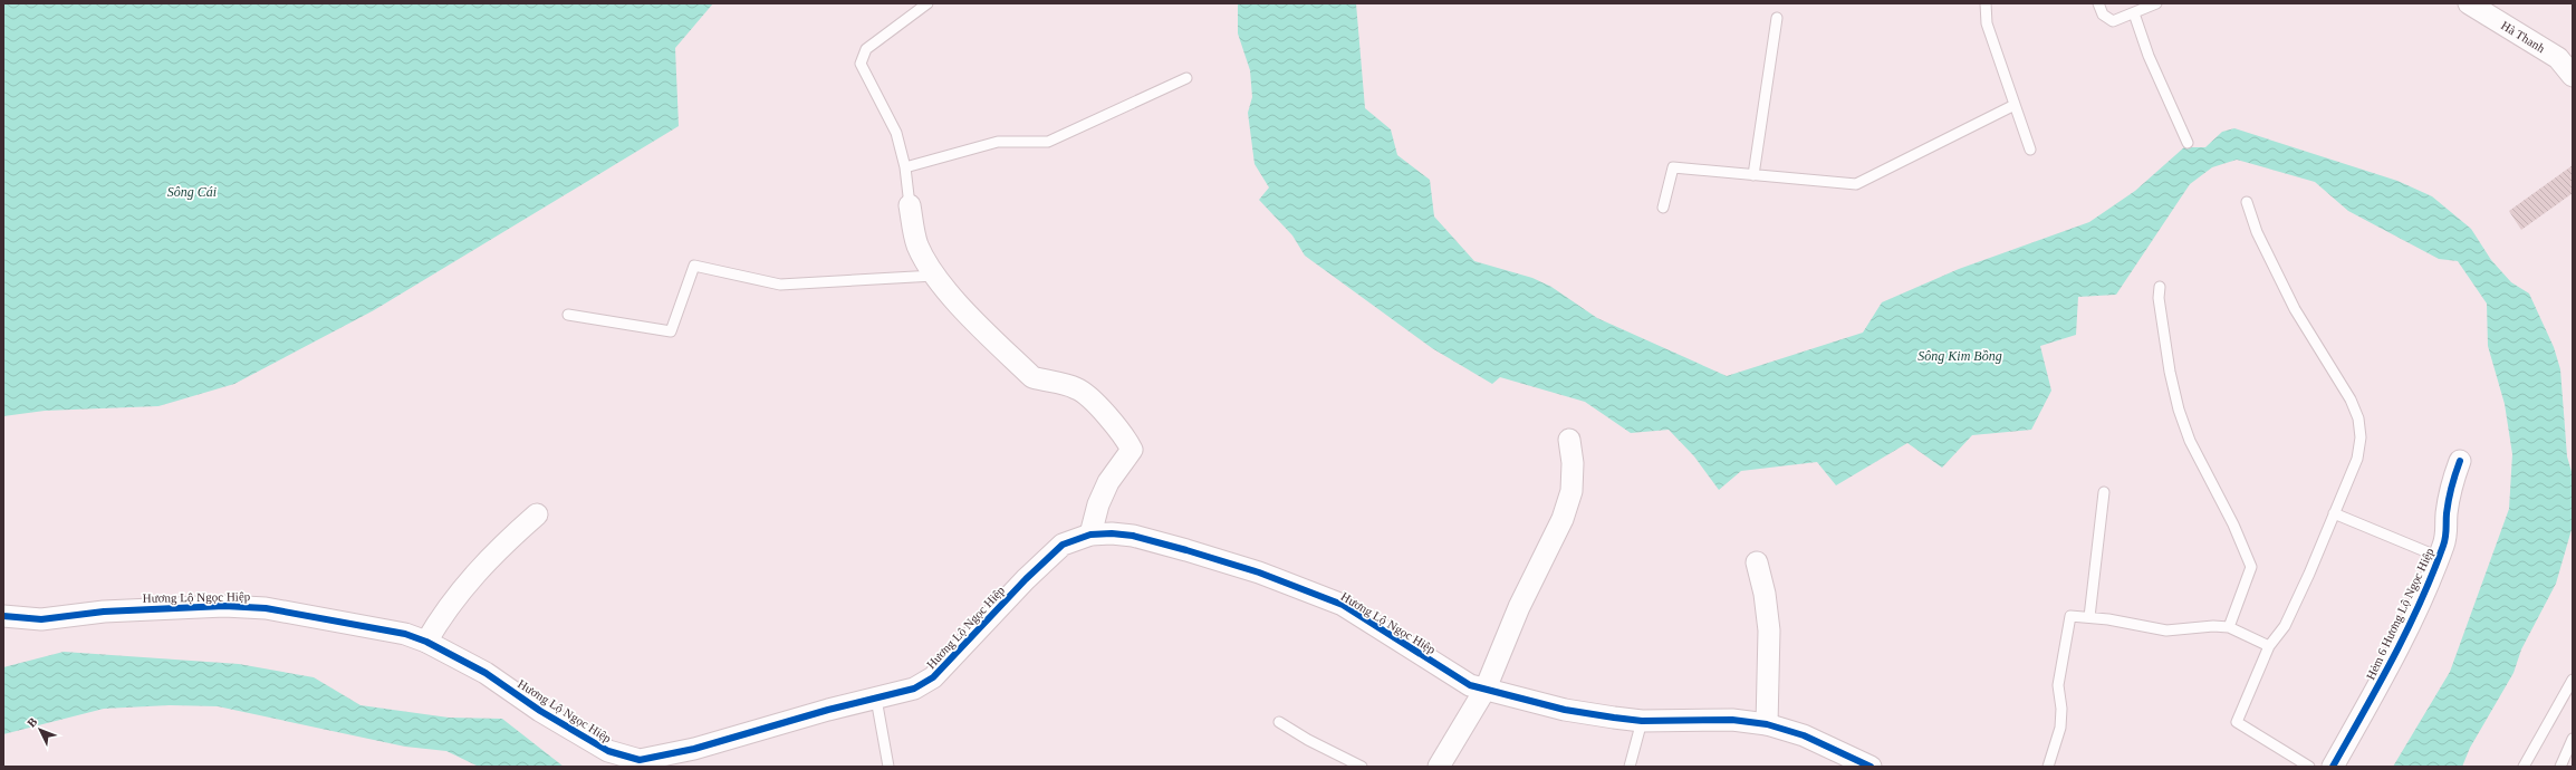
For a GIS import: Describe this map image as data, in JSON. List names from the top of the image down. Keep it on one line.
{"streets":{"street":["Hà Thanh","Hương Lộ Ngọc Hiệp","Hẻm 6 Hương Lộ Ngọc Hiệp"]},"water":["Sông Cái","Sông Kim Bồng"],"north":"top left"}
